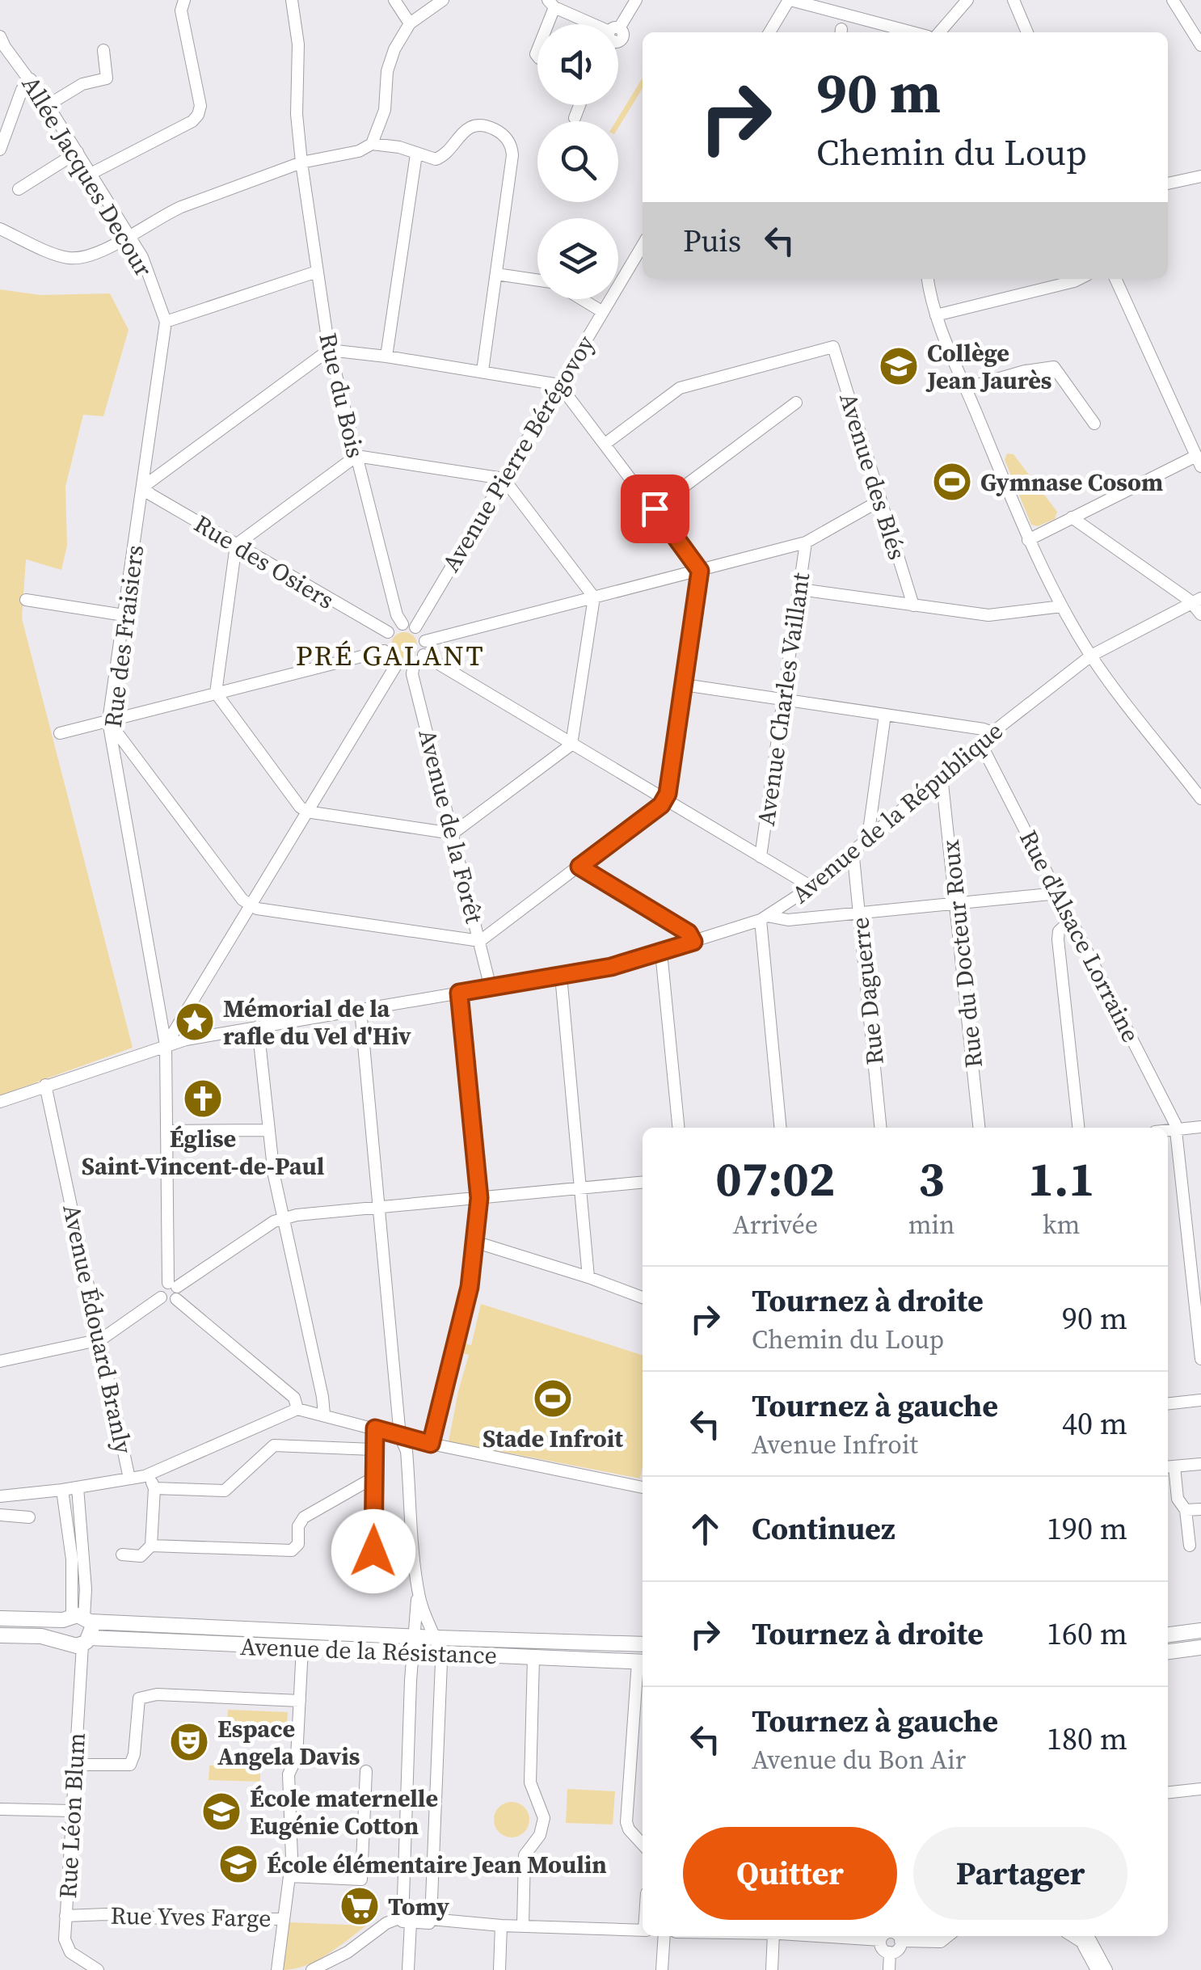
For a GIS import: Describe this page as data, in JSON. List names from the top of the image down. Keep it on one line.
{"streets":{"main road":["Avenue de la Résistance"],"street":["Allée Jacques Decour","Rue du Bois","Avenue Pierre Bérégovoy","Avenue des Blés","Rue des Osiers","Rue des Fraisiers","Avenue Charles Vaillant","Avenue de la République","Avenue de la Forêt","Rue d'Alsace Lorraine","Rue du Docteur Roux","Rue Daguerre","Avenue Édouard Branly","Rue Léon Blum","Rue Yves Farge"]},"crossings":[["Allée Jacques Decour","Rue des Fraisiers"],["Rue du Bois","Avenue Pierre Bérégovoy"],["Rue du Bois","Rue des Osiers"],["Rue du Bois","Avenue de la Forêt"],["Avenue Pierre Bérégovoy","Rue des Osiers"],["Avenue Pierre Bérégovoy","Avenue de la Forêt"],["Rue des Osiers","Rue des Fraisiers"],["Rue des Osiers","Avenue de la Forêt"],["Rue des Fraisiers","Avenue de la République"],["Avenue de la République","Avenue de la Forêt"],["Avenue de la République","Rue d'Alsace Lorraine"],["Avenue de la République","Rue du Docteur Roux"],["Avenue de la République","Rue Daguerre"],["Avenue de la République","Avenue Édouard Branly"],["Avenue de la Résistance","Rue Léon Blum"],["Avenue de la Résistance","Rue Yves Farge"],["Rue Léon Blum","Rue Yves Farge"]],"districts":["PRÉ GALANT"],"places":{"school or university":["Collège Jean Jaurès","École maternelle Eugénie Cotton","École élémentaire Jean Moulin"],"sports":["Gymnase Cosom","Stade Infroit"],"place":["Mémorial de la rafle du Vel d'Hiv"],"church":["Église Saint-Vincent-de-Paul"],"theatre":["Espace Angela Davis"],"supermarket":["Tomy"]},"page":{"turn":["90 m","Chemin du Loup"],"then":"Puis","eta":["07:02","Arrivée","3","min","1.1","km"],"list":[{"name":"Tournez à droite","note":"Chemin du Loup","value":"90 m"},{"name":"Tournez à gauche","note":"Avenue Infroit","value":"40 m"},{"name":"Continuez","value":"190 m"},{"name":"Tournez à droite","value":"160 m"},{"name":"Tournez à gauche","note":"Avenue du Bon Air","value":"180 m"}],"buttons":["Quitter","Partager"]}}
